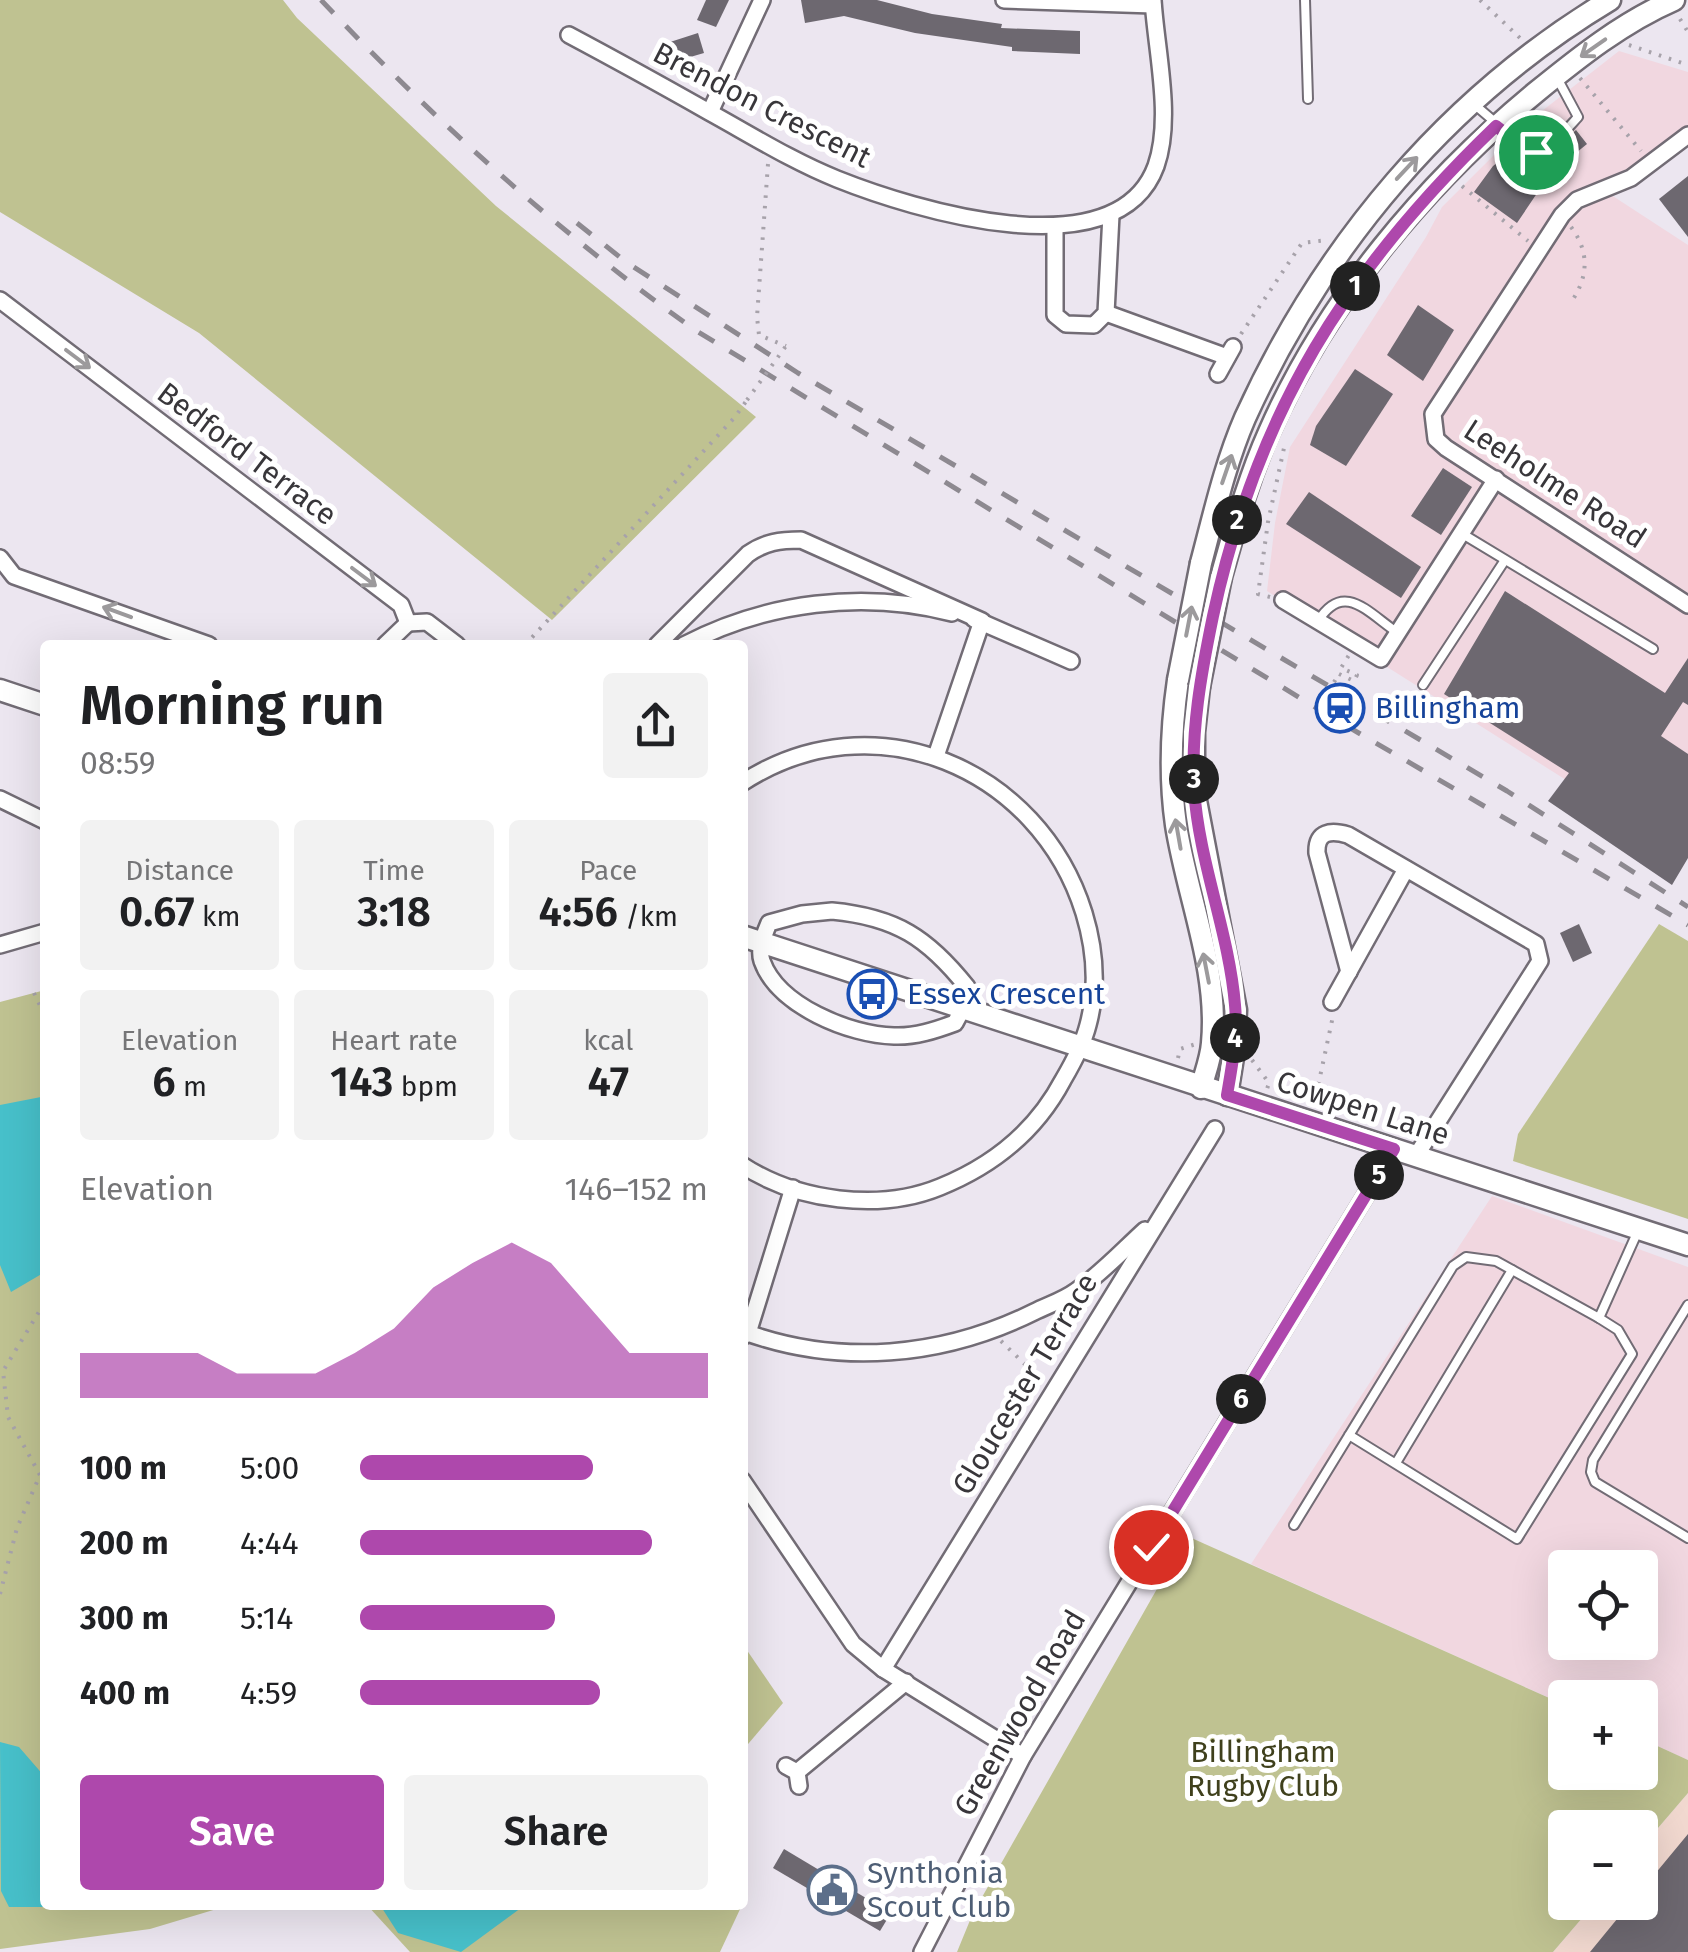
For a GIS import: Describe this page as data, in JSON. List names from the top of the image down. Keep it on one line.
{"streets":{"street":["Brendon Crescent","Bedford Terrace","Leeholme Road","Cowpen Lane","Gloucester Terrace","Greenwood Road"]},"crossings":[["Cowpen Lane","Greenwood Road"]],"one_way":["Bedford Terrace"],"parks":["Billingham Rugby Club"],"places":{"station":["Billingham"],"bus stop":["Essex Crescent"],"public building":["Synthonia Scout Club"]},"page":{"pins":["1","2","3","4","5","6"],"heading":["Morning run","08:59"],"stats":[["Distance","0.67 km"],["Time","3:18"],["Pace","4:56 /km"],["Elevation","6 m"],["Heart rate","143 bpm"],["kcal","47"]],"chart":["Elevation","146–152 m"],"list":[{"name":"100 m","note":"5:00"},{"name":"200 m","note":"4:44"},{"name":"300 m","note":"5:14"},{"name":"400 m","note":"4:59"}],"map_buttons":["+","−"],"buttons":["Save","Share"]}}
